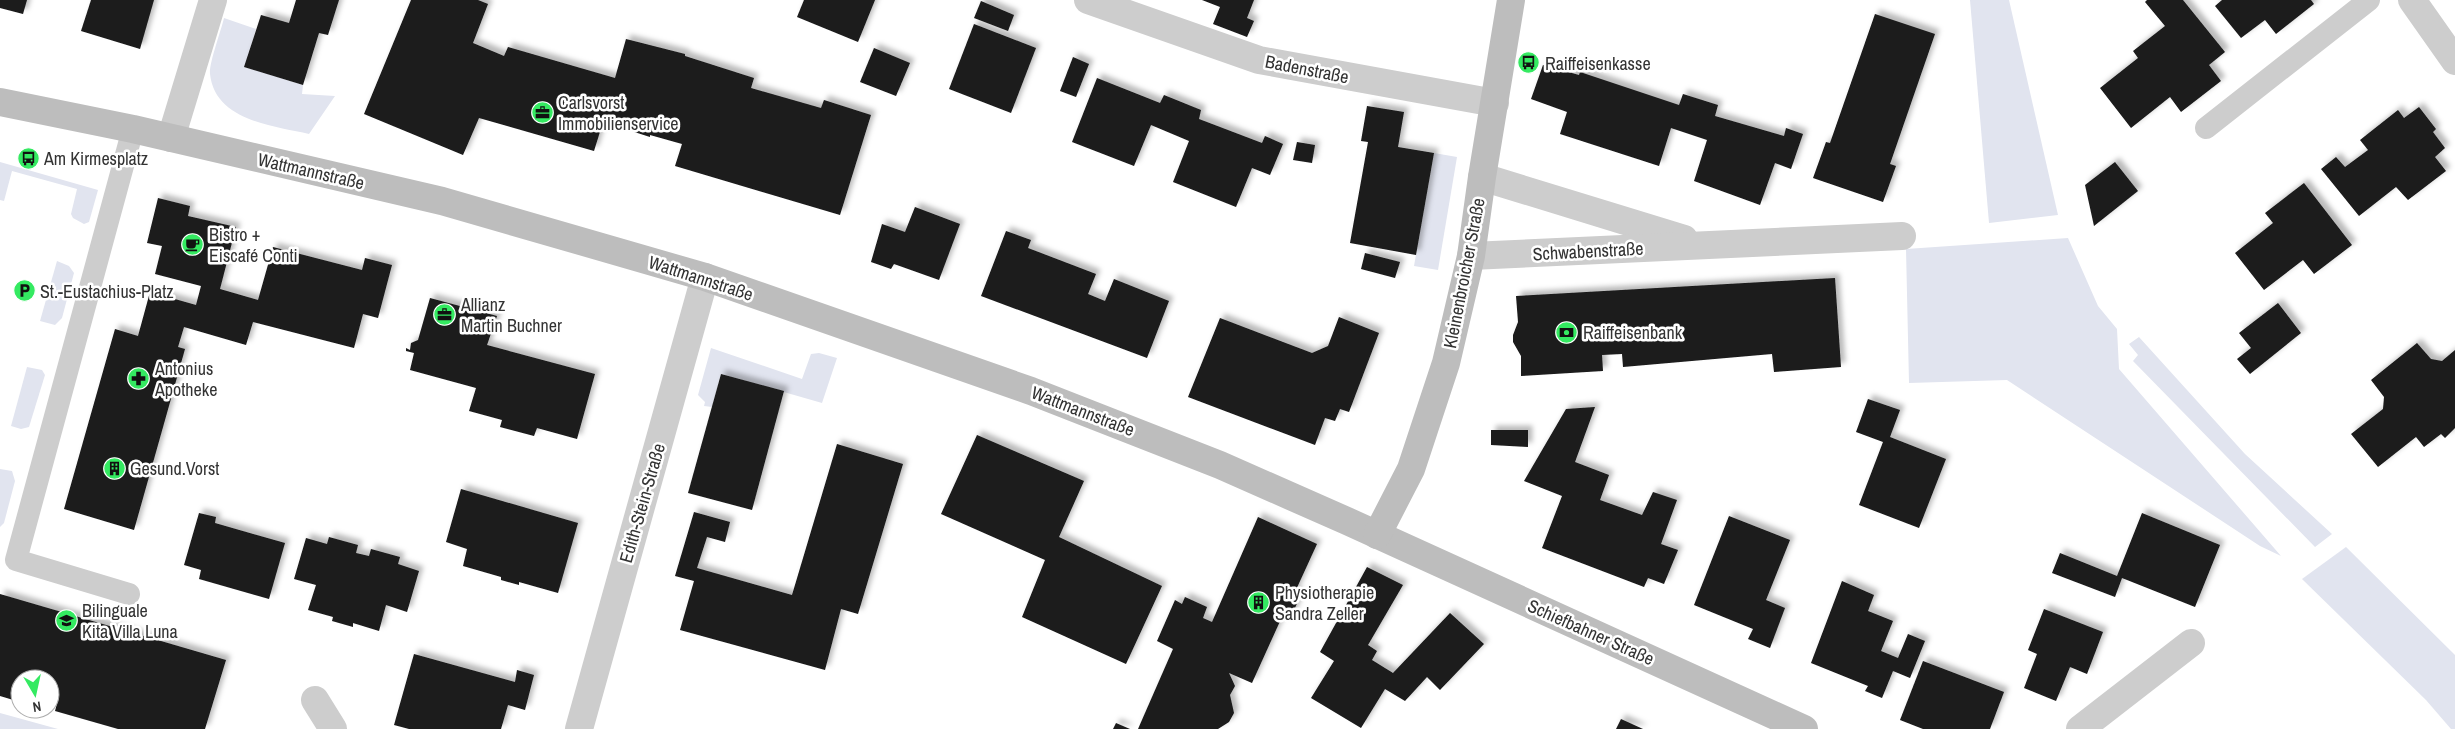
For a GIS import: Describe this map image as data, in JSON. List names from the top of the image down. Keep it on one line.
{"streets":{"street":["Badenstraße","Wattmannstraße","Schwabenstraße","Kleinenbroicher Straße","Edith-Stein-Straße","Schiefbahner Straße"]},"crossings":[["Badenstraße","Kleinenbroicher Straße"],["Wattmannstraße","Kleinenbroicher Straße"],["Wattmannstraße","Edith-Stein-Straße"],["Wattmannstraße","Schiefbahner Straße"],["Schwabenstraße","Kleinenbroicher Straße"],["Kleinenbroicher Straße","Schiefbahner Straße"]],"places":{"bus stop":["Raiffeisenkasse","Am Kirmesplatz"],"office":["Carlsvorst Immobilienservice","Allianz Martin Buchner"],"cafe":["Bistro + Eiscafé Conti"],"parking":["St.-Eustachius-Platz"],"bank":["Raiffeisenbank"],"pharmacy":["Antonius Apotheke"],"building":["Gesund.Vorst","Physiotherapie Sandra Zeller"],"school or university":["Bilinguale Kita Villa Luna"]},"north":"bottom"}
